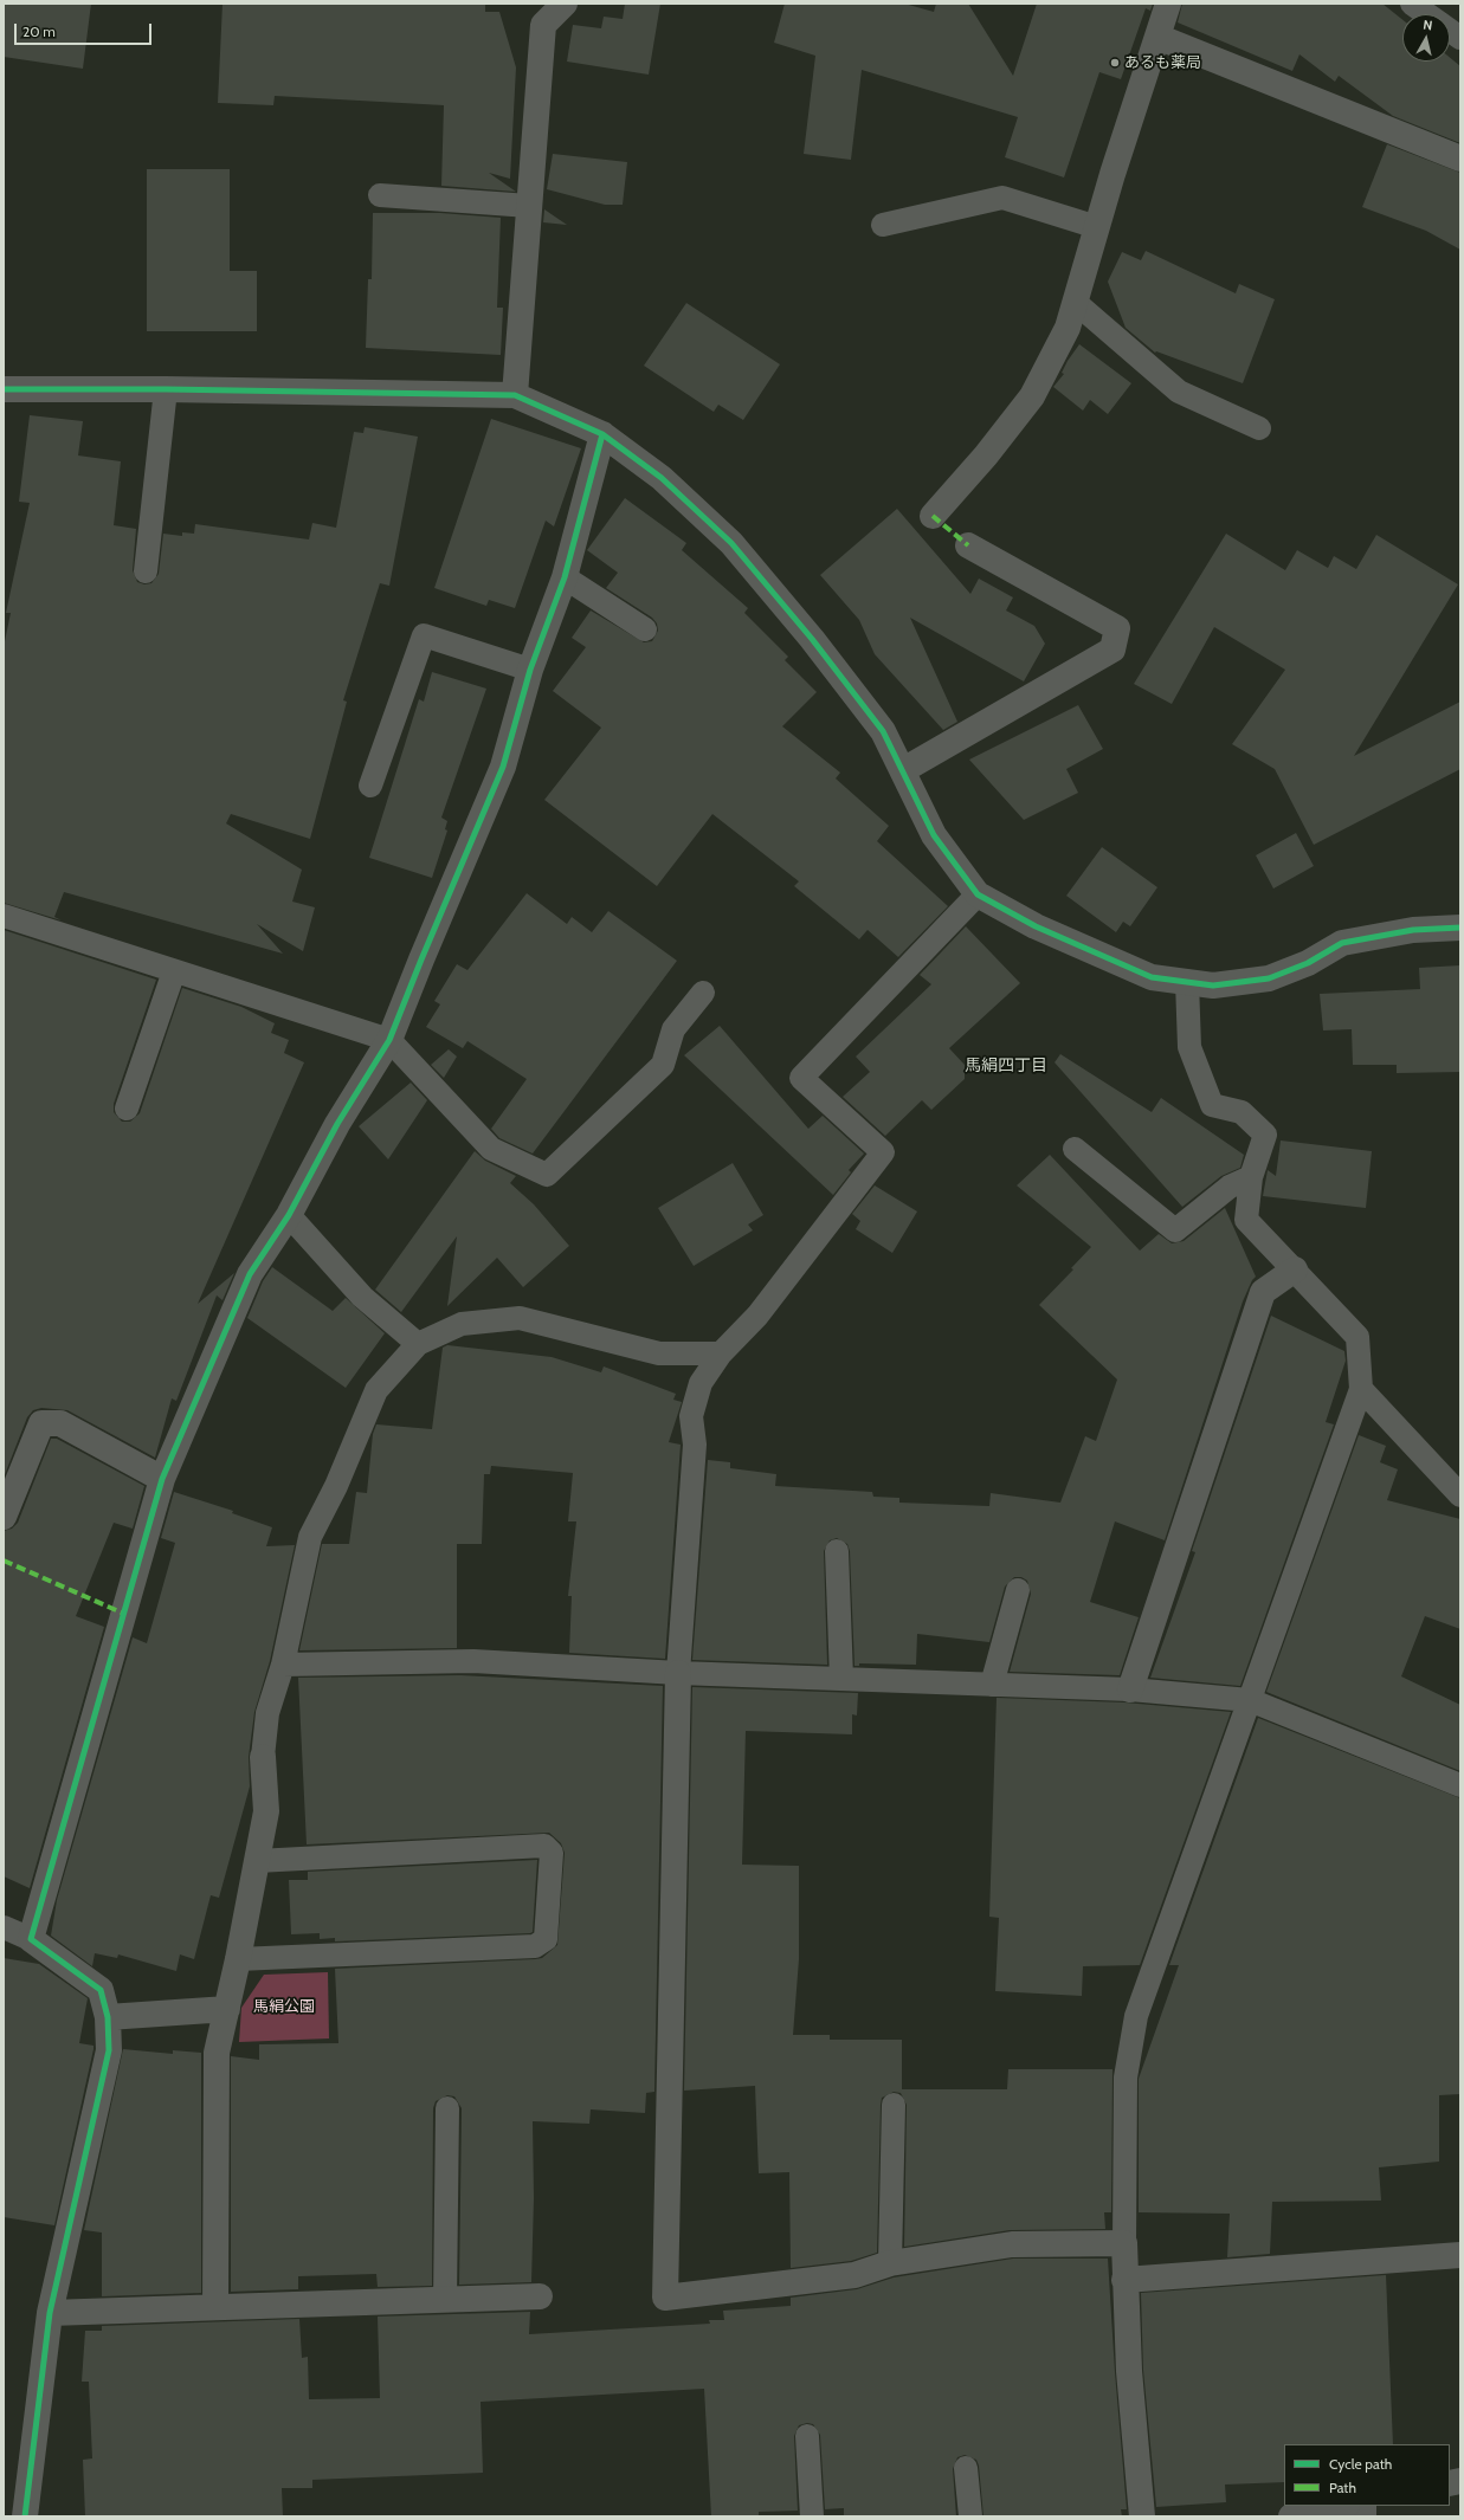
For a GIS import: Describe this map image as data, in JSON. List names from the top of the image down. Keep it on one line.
{"districts":["馬絹四丁目"],"parks":["馬絹公園"],"places":["あるも薬局"],"legend":["Cycle path","Path"],"scale_bar":"20 m","north":"top"}
